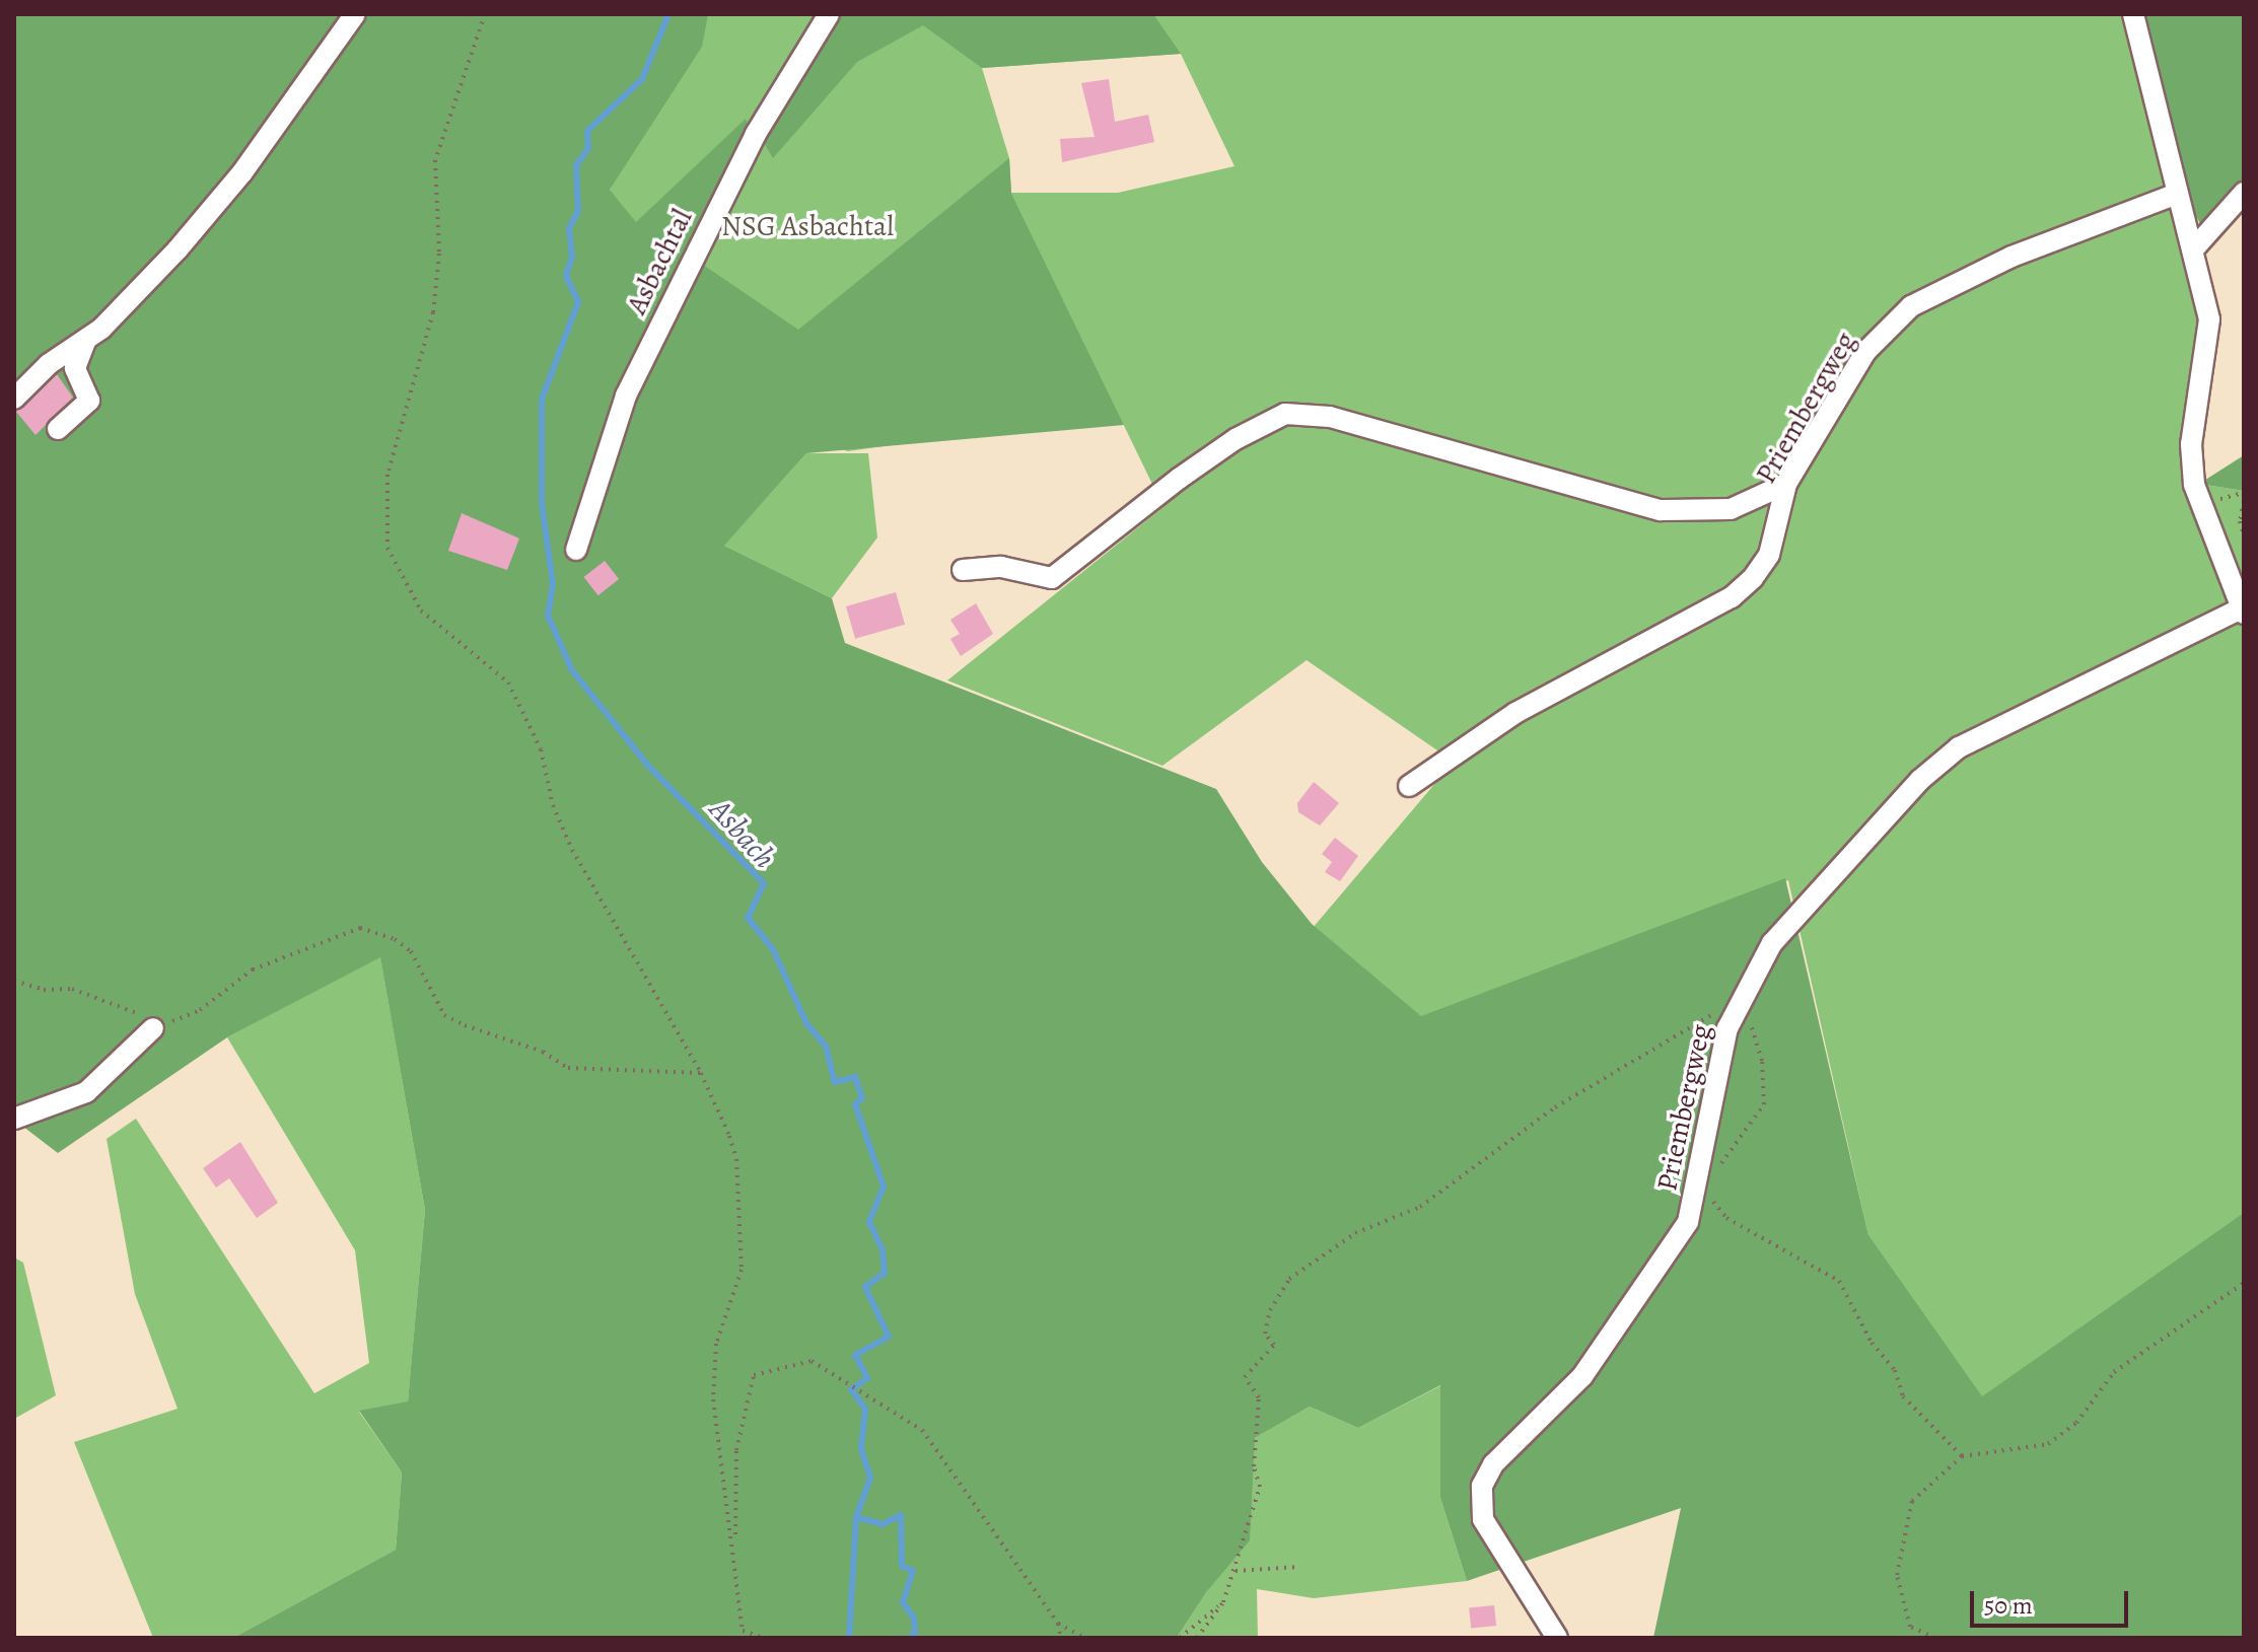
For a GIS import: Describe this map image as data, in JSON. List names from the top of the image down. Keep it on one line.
{"streets":{"street":["Asbachtal","Priembergweg"]},"water":["Asbach"],"parks":["NSG Asbachtal"],"scale_bar":"50 m"}
